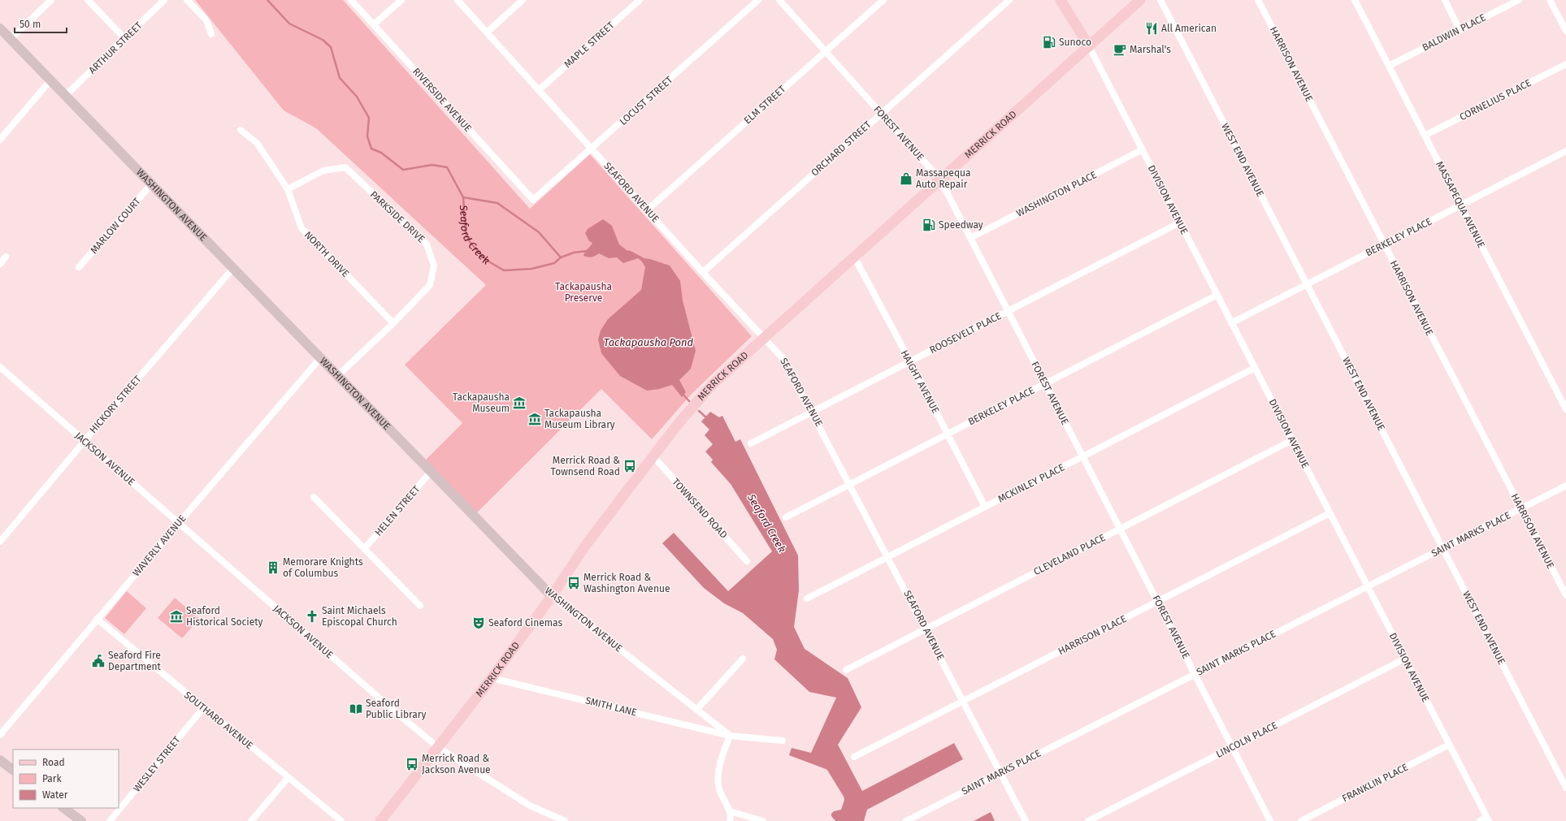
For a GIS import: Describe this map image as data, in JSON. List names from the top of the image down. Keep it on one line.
{"streets":{"main road":["MERRICK ROAD"],"street":["BALDWIN PLACE","MAPLE STREET","ARTHUR STREET","HARRISON AVENUE","RIVERSIDE AVENUE","CORNELIUS PLACE","LOCUST STREET","ELM STREET","FOREST AVENUE","ORCHARD STREET","WEST END AVENUE","SEAFORD AVENUE","WASHINGTON PLACE","DIVISION AVENUE","WASHINGTON AVENUE","MASSAPEQUA AVENUE","PARKSIDE DRIVE","MARLOW COURT","BERKELEY PLACE","NORTH DRIVE","ROOSEVELT PLACE","HAIGHT AVENUE","HICKORY STREET","JACKSON AVENUE","MCKINLEY PLACE","TOWNSEND ROAD","HELEN STREET","SAINT MARKS PLACE","WAVERLY AVENUE","CLEVELAND PLACE","HARRISON PLACE","SMITH LANE","SOUTHARD AVENUE","LINCOLN PLACE","WESLEY STREET","FRANKLIN PLACE"]},"crossings":[["BALDWIN PLACE","MASSAPEQUA AVENUE"],["MAPLE STREET","SEAFORD AVENUE"],["ARTHUR STREET","WASHINGTON AVENUE"],["HARRISON AVENUE","BERKELEY PLACE"],["HARRISON AVENUE","SAINT MARKS PLACE"],["RIVERSIDE AVENUE","LOCUST STREET"],["CORNELIUS PLACE","MASSAPEQUA AVENUE"],["LOCUST STREET","SEAFORD AVENUE"],["ELM STREET","FOREST AVENUE"],["ELM STREET","SEAFORD AVENUE"],["FOREST AVENUE","MERRICK ROAD"],["FOREST AVENUE","ORCHARD STREET"],["FOREST AVENUE","WASHINGTON PLACE"],["FOREST AVENUE","BERKELEY PLACE"],["FOREST AVENUE","ROOSEVELT PLACE"],["FOREST AVENUE","MCKINLEY PLACE"],["FOREST AVENUE","SAINT MARKS PLACE"],["FOREST AVENUE","CLEVELAND PLACE"],["FOREST AVENUE","HARRISON PLACE"],["FOREST AVENUE","LINCOLN PLACE"],["MERRICK ROAD","SEAFORD AVENUE"],["MERRICK ROAD","DIVISION AVENUE"],["MERRICK ROAD","WASHINGTON AVENUE"],["MERRICK ROAD","HAIGHT AVENUE"],["MERRICK ROAD","JACKSON AVENUE"],["MERRICK ROAD","TOWNSEND ROAD"],["MERRICK ROAD","SMITH LANE"],["ORCHARD STREET","SEAFORD AVENUE"],["WEST END AVENUE","BERKELEY PLACE"],["WEST END AVENUE","SAINT MARKS PLACE"],["SEAFORD AVENUE","BERKELEY PLACE"],["SEAFORD AVENUE","ROOSEVELT PLACE"],["SEAFORD AVENUE","MCKINLEY PLACE"],["SEAFORD AVENUE","SAINT MARKS PLACE"],["SEAFORD AVENUE","CLEVELAND PLACE"],["SEAFORD AVENUE","HARRISON PLACE"],["WASHINGTON PLACE","DIVISION AVENUE"],["DIVISION AVENUE","BERKELEY PLACE"],["DIVISION AVENUE","ROOSEVELT PLACE"],["DIVISION AVENUE","MCKINLEY PLACE"],["DIVISION AVENUE","SAINT MARKS PLACE"],["DIVISION AVENUE","CLEVELAND PLACE"],["DIVISION AVENUE","HARRISON PLACE"],["DIVISION AVENUE","LINCOLN PLACE"],["DIVISION AVENUE","FRANKLIN PLACE"],["WASHINGTON AVENUE","PARKSIDE DRIVE"],["WASHINGTON AVENUE","MARLOW COURT"],["WASHINGTON AVENUE","HICKORY STREET"],["WASHINGTON AVENUE","HELEN STREET"],["WASHINGTON AVENUE","WAVERLY AVENUE"],["WASHINGTON AVENUE","SMITH LANE"],["MASSAPEQUA AVENUE","BERKELEY PLACE"],["PARKSIDE DRIVE","NORTH DRIVE"],["BERKELEY PLACE","HAIGHT AVENUE"],["ROOSEVELT PLACE","HAIGHT AVENUE"],["HAIGHT AVENUE","MCKINLEY PLACE"],["HICKORY STREET","JACKSON AVENUE"],["JACKSON AVENUE","WAVERLY AVENUE"],["WAVERLY AVENUE","SOUTHARD AVENUE"],["SOUTHARD AVENUE","WESLEY STREET"]],"water":["Seaford Creek","Tackapausha Pond"],"parks":["Tackapausha Preserve"],"places":{"restaurant":["All American"],"fuel station":["Sunoco","Speedway"],"cafe":["Marshal's"],"shop":["Massapequa Auto Repair"],"museum":["Tackapausha Museum","Tackapausha Museum Library","Seaford Historical Society"],"bus stop":["Merrick Road & Townsend Road","Merrick Road & Washington Avenue","Merrick Road & Jackson Avenue"],"building":["Memorare Knights of Columbus"],"church":["Saint Michaels Episcopal Church"],"theatre":["Seaford Cinemas"],"public building":["Seaford Fire Department"],"library":["Seaford Public Library"]},"legend":["Road","Park","Water"],"scale_bar":"50 m"}
